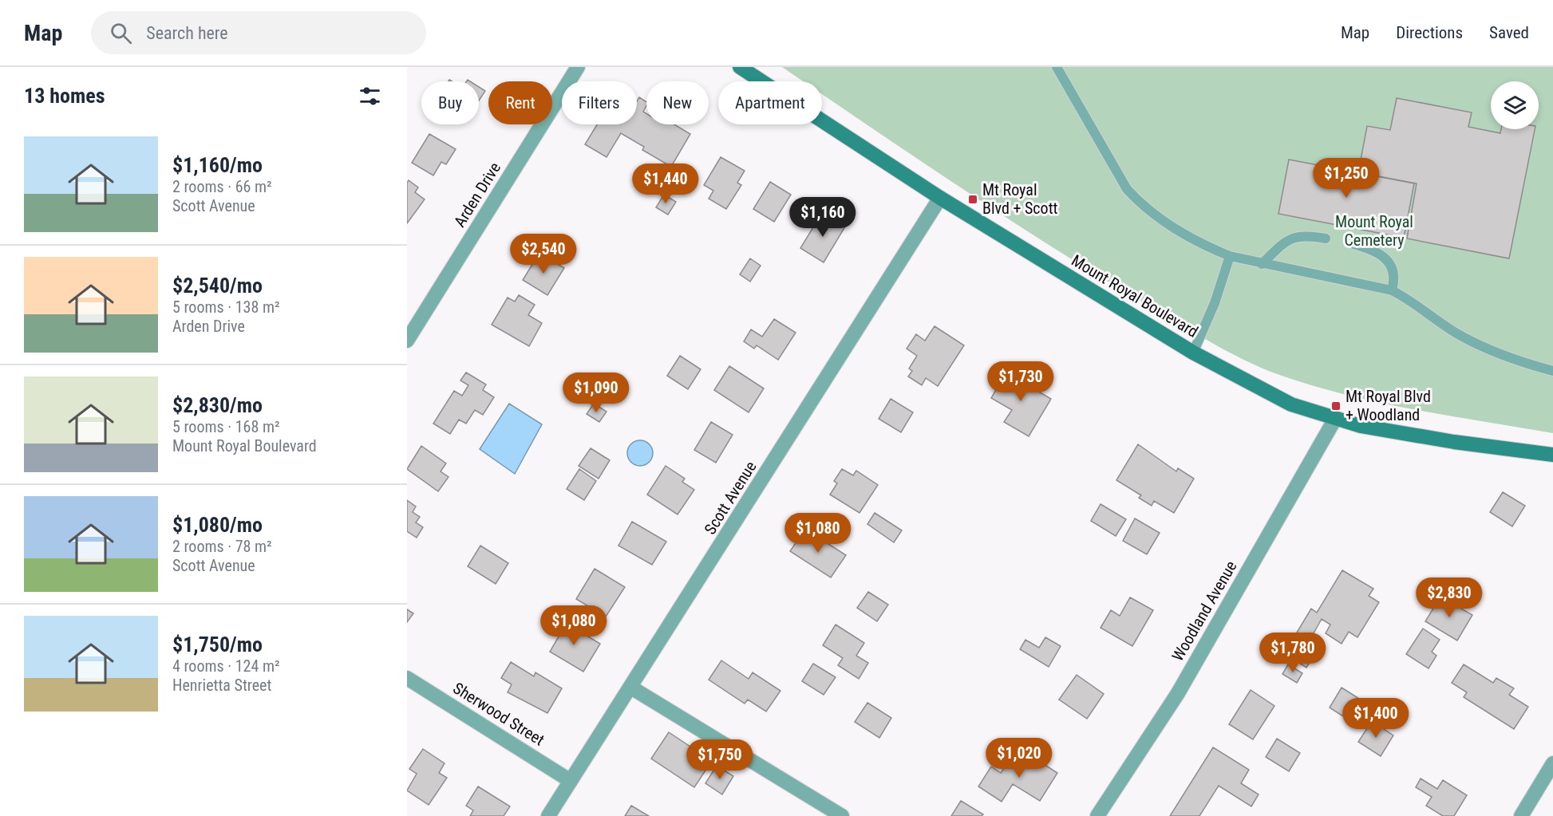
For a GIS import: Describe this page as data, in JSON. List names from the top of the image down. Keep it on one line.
{"streets":{"main road":["Mount Royal Boulevard"],"street":["Arden Drive","Scott Avenue","Woodland Avenue","Sherwood Street"]},"crossings":[["Mount Royal Boulevard","Scott Avenue"],["Mount Royal Boulevard","Woodland Avenue"],["Scott Avenue","Sherwood Street"]],"parks":["Mount Royal Cemetery"],"places":{"transit":["Mt Royal Blvd + Scott","Mt Royal Blvd + Woodland"]},"page":{"header":"Map","search":"Search here","nav":["Map","Directions","Saved"],"heading":"13 homes","chip":["Buy","Rent","Filters","New","Apartment"],"list":[{"name":"$1,160/mo","note":"2 rooms · 66 m² · Scott Avenue"},{"name":"$2,540/mo","note":"5 rooms · 138 m² · Arden Drive"},{"name":"$2,830/mo","note":"5 rooms · 168 m² · Mount Royal Boulevard"},{"name":"$1,080/mo","note":"2 rooms · 78 m² · Scott Avenue"},{"name":"$1,750/mo","note":"4 rooms · 124 m² · Henrietta Street"}],"price":["$1,250","$1,440","$1,160","$2,540","$1,730","$1,090","$1,080","$2,830","$1,080","$1,780","$1,400","$1,020","$1,750"]}}
